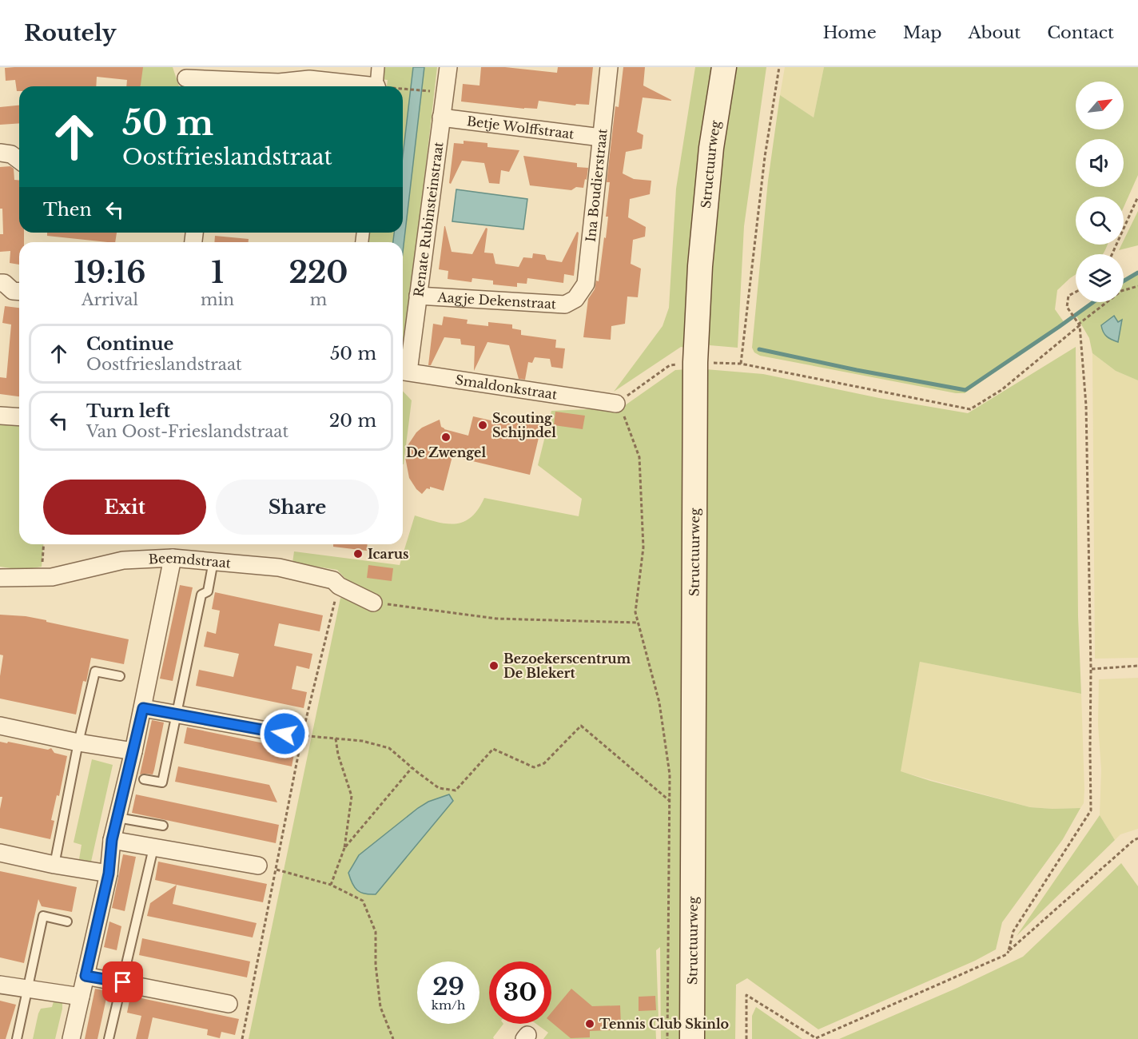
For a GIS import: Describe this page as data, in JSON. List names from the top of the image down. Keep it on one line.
{"streets":{"main road":["Structuurweg"],"street":["Betje Wolffstraat","Ina Boudierstraat","Renate Rubinsteinstraat","Aagje Dekenstraat","Smaldonkstraat","Beemdstraat"]},"crossings":[["Betje Wolffstraat","Ina Boudierstraat"],["Betje Wolffstraat","Renate Rubinsteinstraat"],["Ina Boudierstraat","Aagje Dekenstraat"],["Renate Rubinsteinstraat","Aagje Dekenstraat"],["Renate Rubinsteinstraat","Smaldonkstraat"]],"places":["Scouting Schijndel","De Zwengel","Icarus","Bezoekerscentrum De Blekert","Tennis Club Skinlo"],"north":"top right","page":{"header":"Routely","nav":["Home","Map","About","Contact"],"turn":["50 m","Oostfrieslandstraat"],"then":"Then","eta":["19:16","Arrival","1","min","220","m"],"list":[{"name":"Continue","note":"Oostfrieslandstraat","value":"50 m"},{"name":"Turn left","note":"Van Oost-Frieslandstraat","value":"20 m"}],"buttons":["Exit","Share"],"speed":"29 km/h","limit":"30"}}
